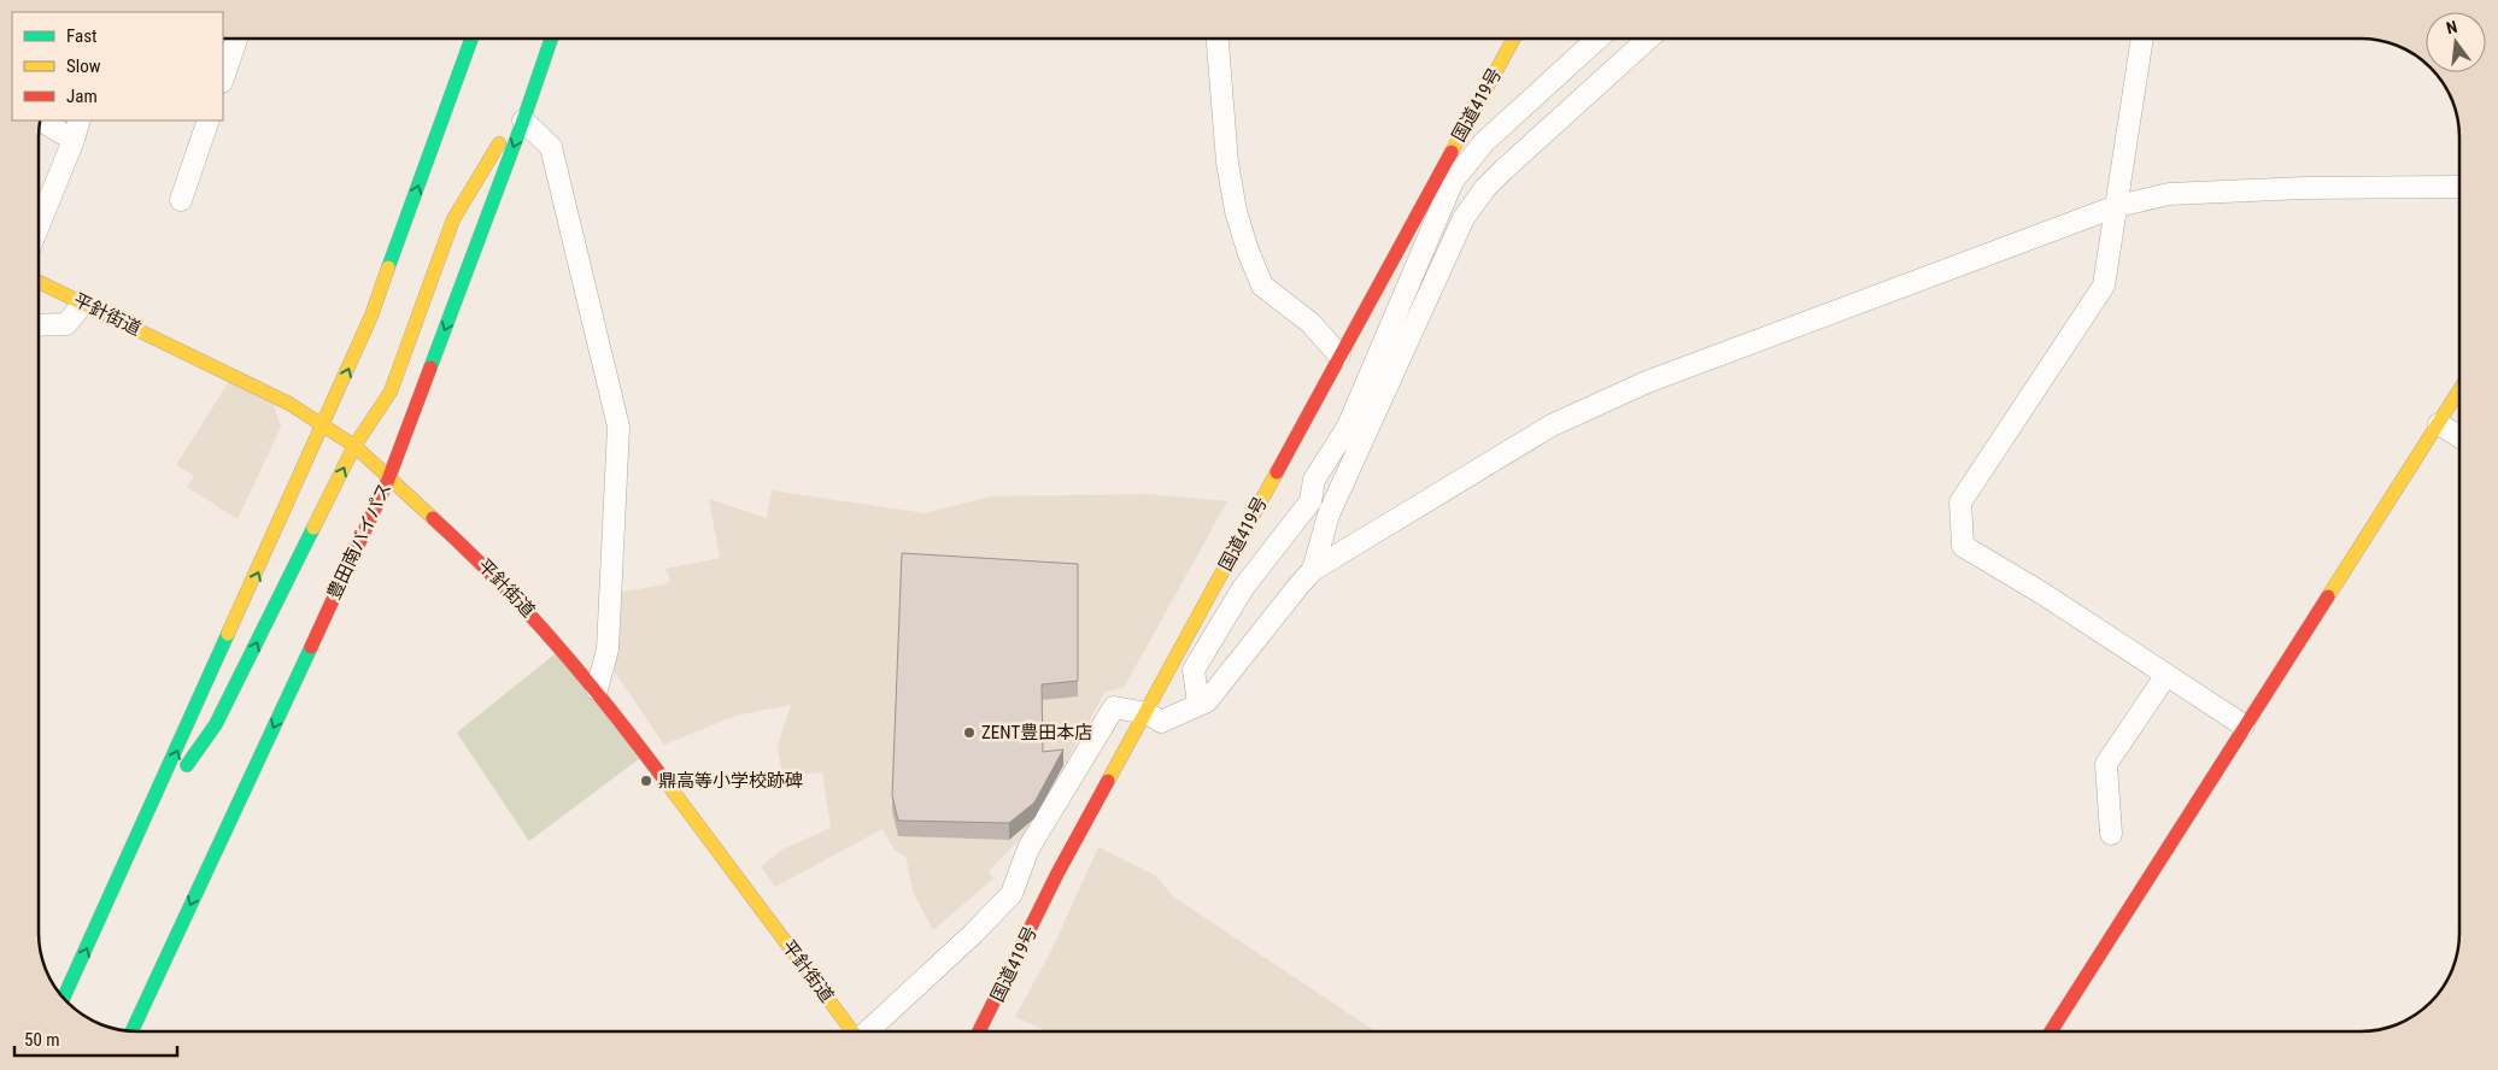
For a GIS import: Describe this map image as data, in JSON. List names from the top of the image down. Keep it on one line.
{"streets":{"main road":["国道419号","平針街道","豊田南バイパス"]},"crossings":[["平針街道","豊田南バイパス"]],"places":["ZENT豊田本店","鼎高等小学校跡碑"],"legend":["Fast","Slow","Jam"],"scale_bar":"50 m","north":"top"}
